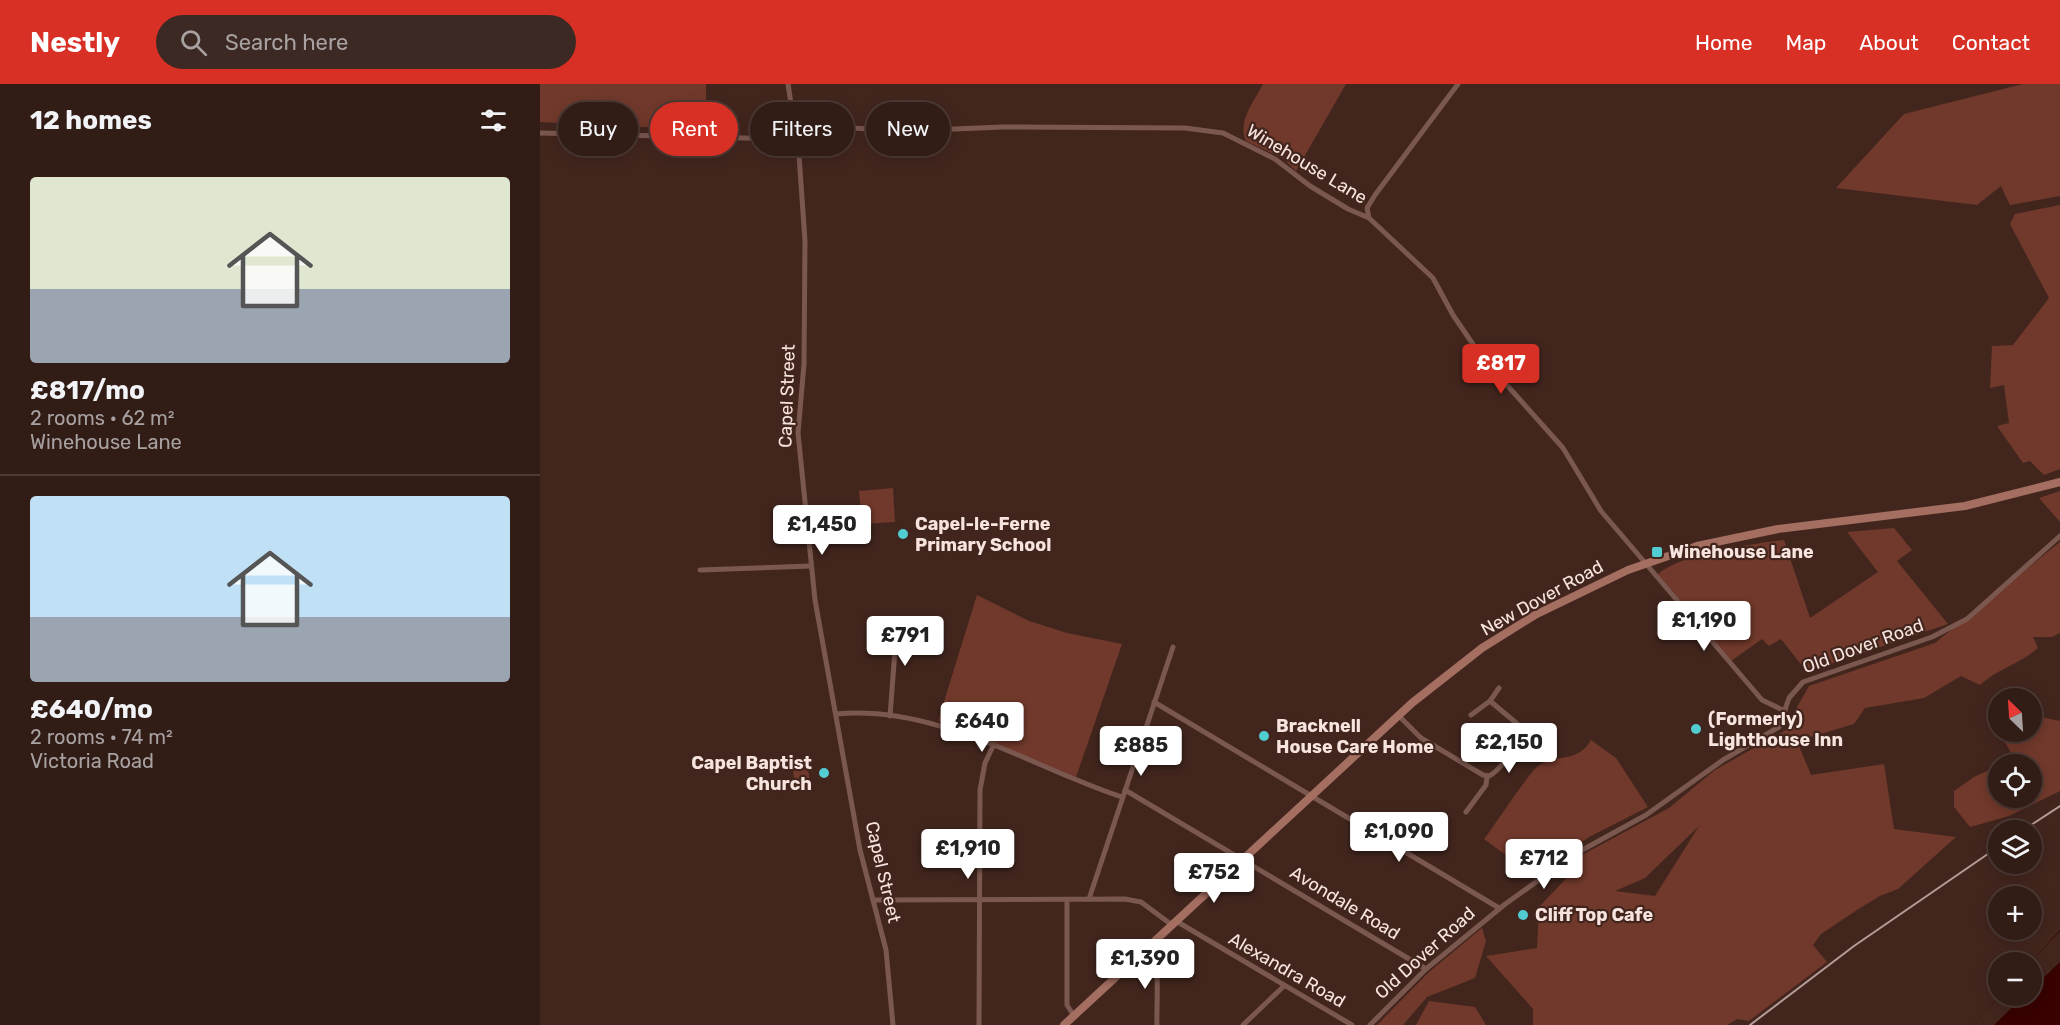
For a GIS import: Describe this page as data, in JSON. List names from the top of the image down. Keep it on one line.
{"streets":{"main road":["New Dover Road"],"street":["Winehouse Lane","Capel Street","Old Dover Road","Avondale Road","Alexandra Road"]},"crossings":[["Winehouse Lane","New Dover Road"],["Winehouse Lane","Old Dover Road"],["Capel Street","Alexandra Road"],["New Dover Road","Avondale Road"],["New Dover Road","Alexandra Road"],["Old Dover Road","Avondale Road"]],"places":{"other":["Capel-le-Ferne Primary School","(Formerly) Lighthouse Inn","Bracknell House Care Home","Capel Baptist Church","Cliff Top Cafe"],"transit":["Winehouse Lane"]},"north":"top left","page":{"header":"Nestly","search":"Search here","nav":["Home","Map","About","Contact"],"heading":"12 homes","chip":["Buy","Rent","Filters","New"],"list":[{"name":"£817/mo","note":"2 rooms · 62 m² · Winehouse Lane"},{"name":"£640/mo","note":"2 rooms · 74 m² · Victoria Road"}],"price":["£817","£1,450","£1,190","£791","£640","£2,150","£885","£1,090","£1,910","£712","£752","£1,390"],"map_buttons":["+","−"]}}
